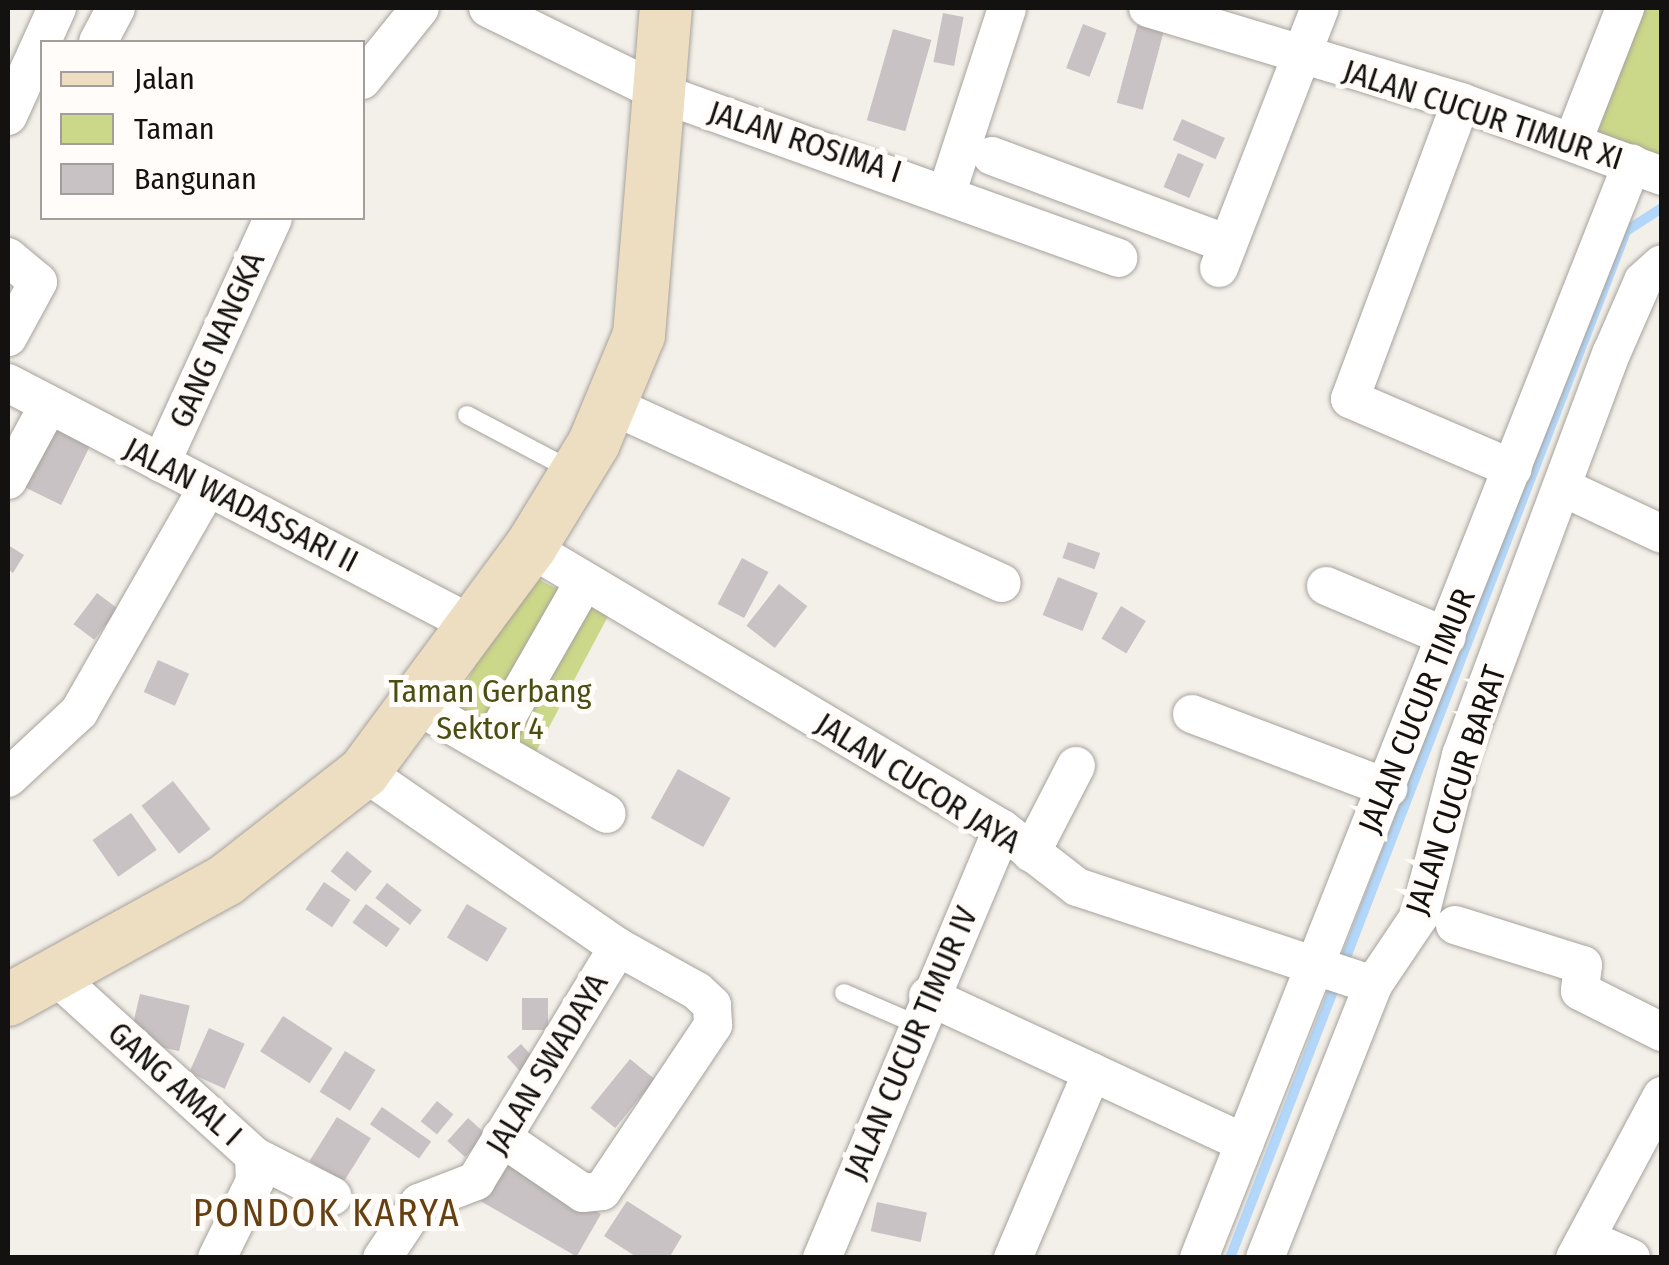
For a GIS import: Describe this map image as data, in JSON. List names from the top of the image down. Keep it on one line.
{"streets":{"street":["JALAN CUCUR TIMUR XI","JALAN ROSIMA I","GANG NANGKA","JALAN WADASSARI II","JALAN CUCUR TIMUR","JALAN CUCOR JAYA","JALAN CUCUR BARAT","JALAN CUCUR TIMUR IV","JALAN SWADAYA","GANG AMAL I"]},"crossings":[["JALAN CUCUR TIMUR XI","JALAN CUCUR TIMUR"],["GANG NANGKA","JALAN WADASSARI II"],["JALAN CUCUR TIMUR","JALAN CUCOR JAYA"],["JALAN CUCOR JAYA","JALAN CUCUR BARAT"],["JALAN CUCOR JAYA","JALAN CUCUR TIMUR IV"]],"districts":["PONDOK KARYA"],"parks":["Taman Gerbang Sektor 4"],"legend":["Jalan","Taman","Bangunan"]}
